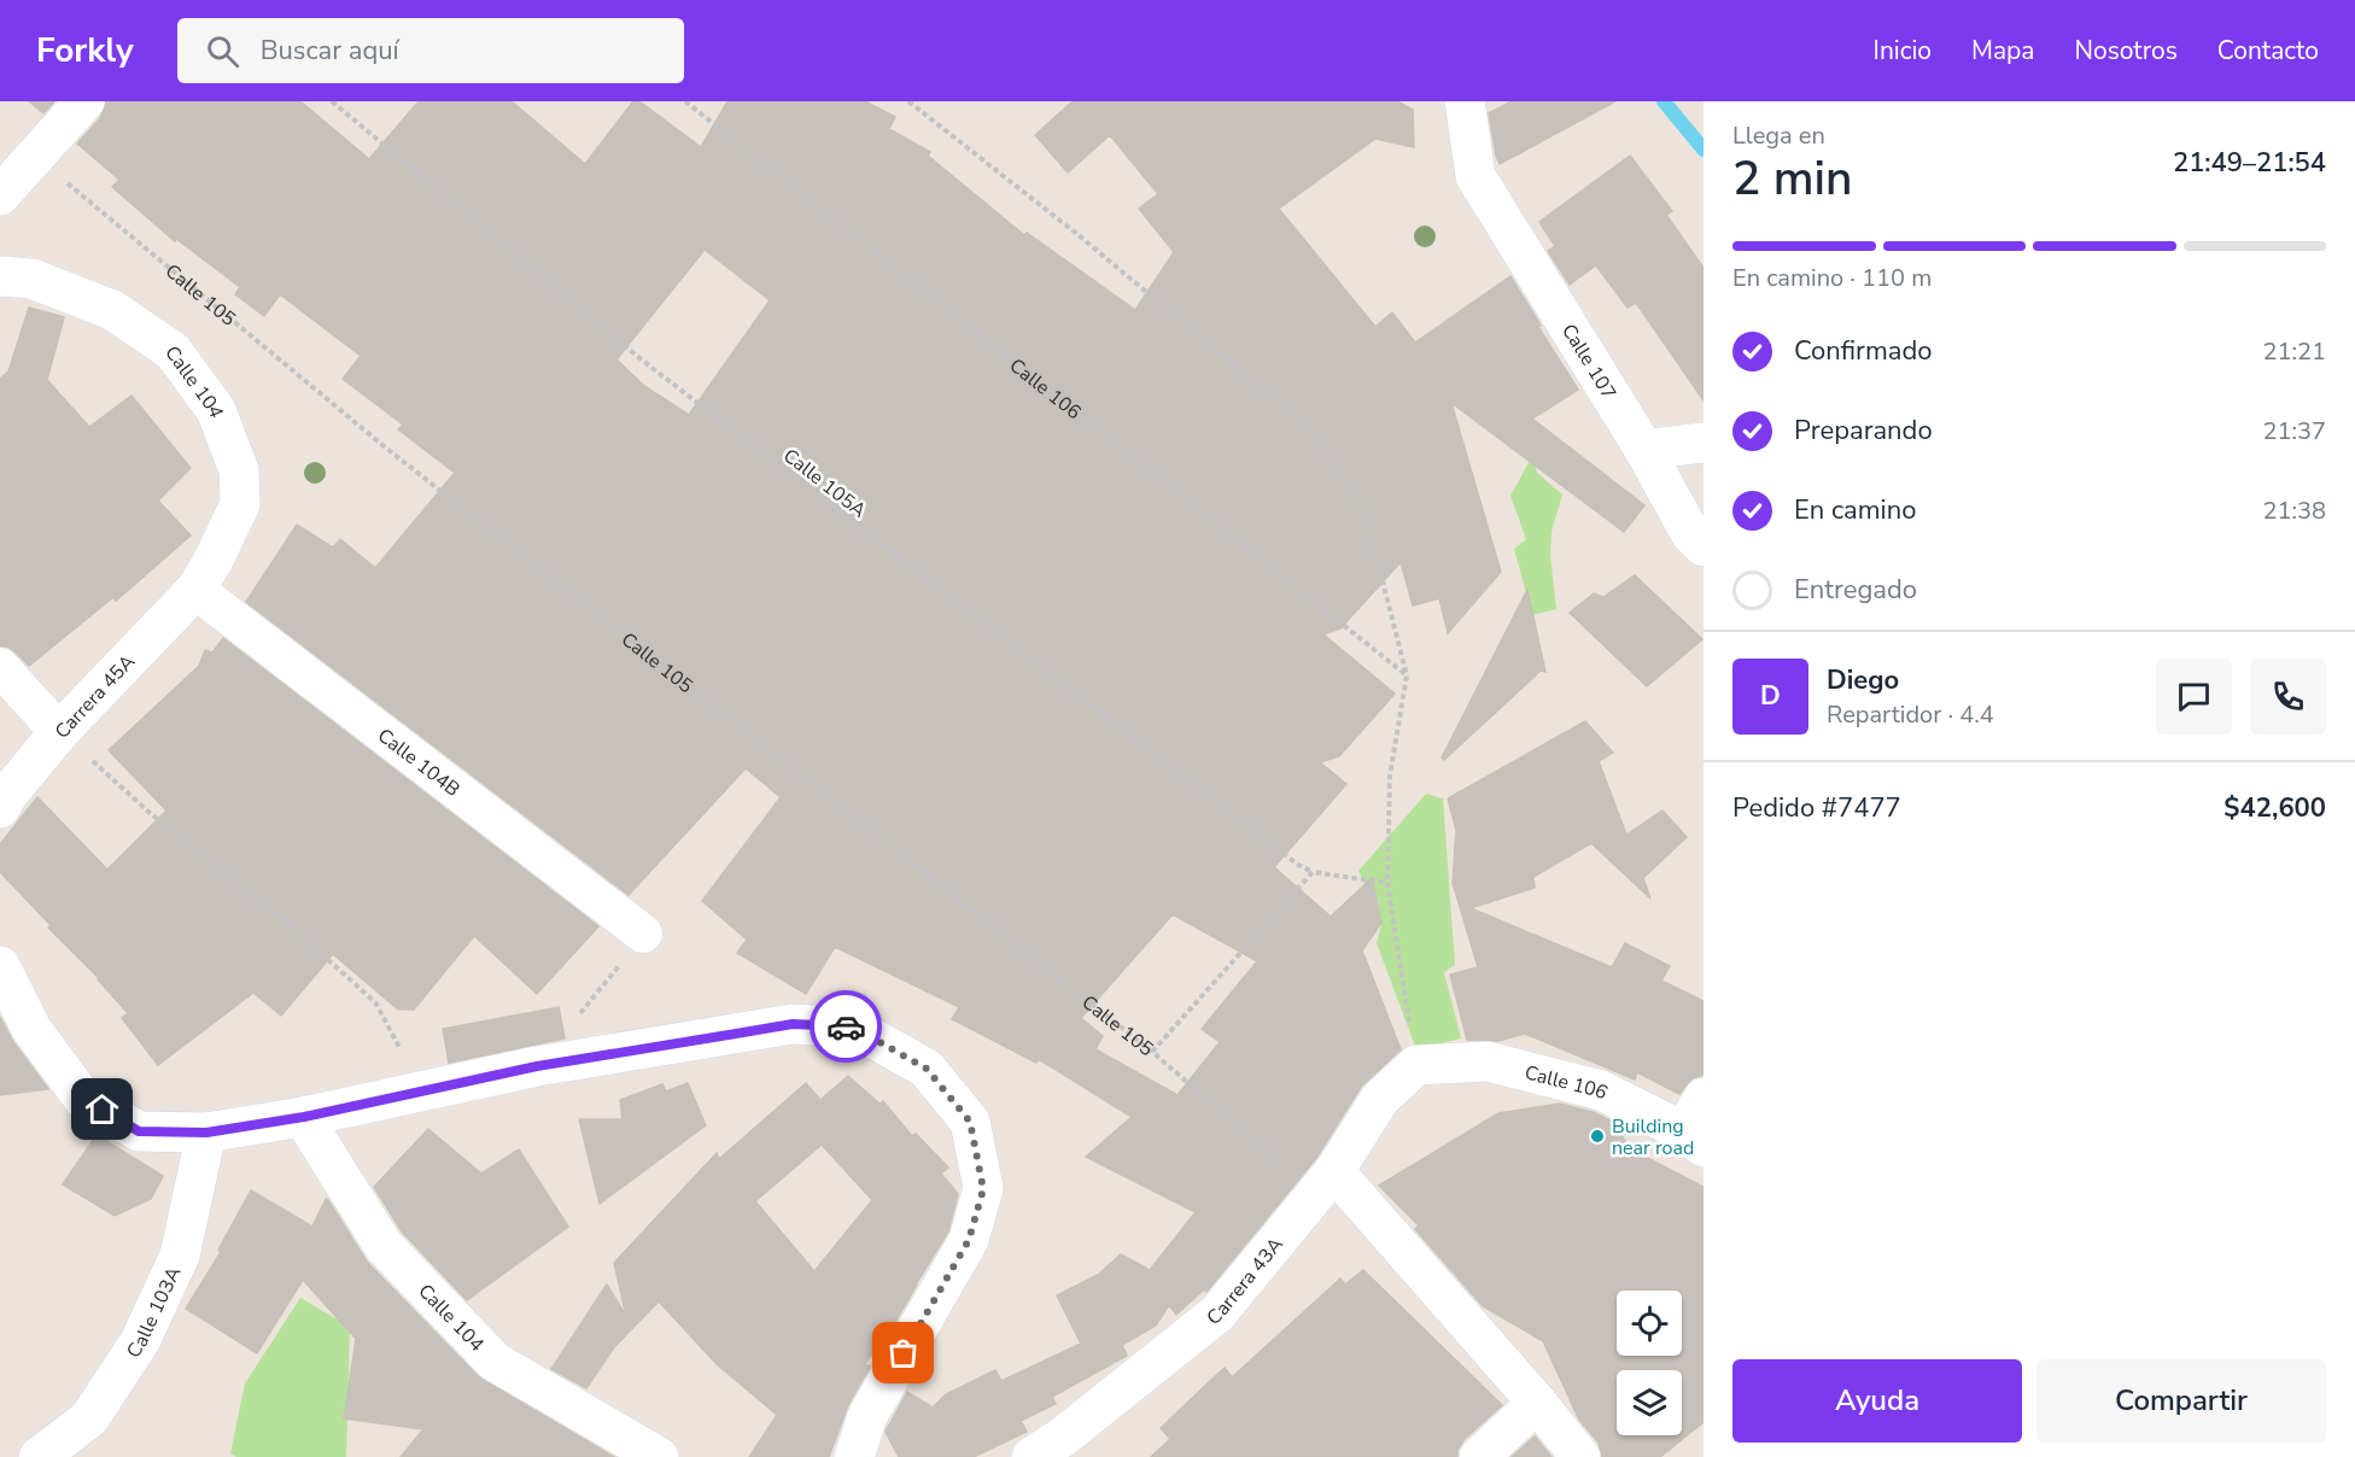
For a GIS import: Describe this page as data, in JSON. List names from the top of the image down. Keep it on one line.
{"streets":{"street":["Calle 107","Calle 104","Calle 106","Carrera 45A","Calle 104B","Carrera 43A","Calle 103A"],"path":["Calle 105","Calle 105A"]},"crossings":[["Calle 105","Carrera 43A"],["Calle 104","Carrera 45A"],["Calle 104","Calle 104B"],["Calle 106","Carrera 43A"],["Carrera 45A","Calle 104B"]],"places":["Building near road"],"page":{"header":"Forkly","search":"Buscar aquí","nav":["Inicio","Mapa","Nosotros","Contacto"],"heading":["2 min","Llega en","21:49–21:54"],"panel":["Diego","Repartidor · 4.4","Pedido #7477","$42,600"],"bar":"En camino · 110 m","list":[["Confirmado","21:21"],["Preparando","21:37"],["En camino","21:38"],"Entregado"],"round":"D","buttons":["Ayuda","Compartir"]}}
